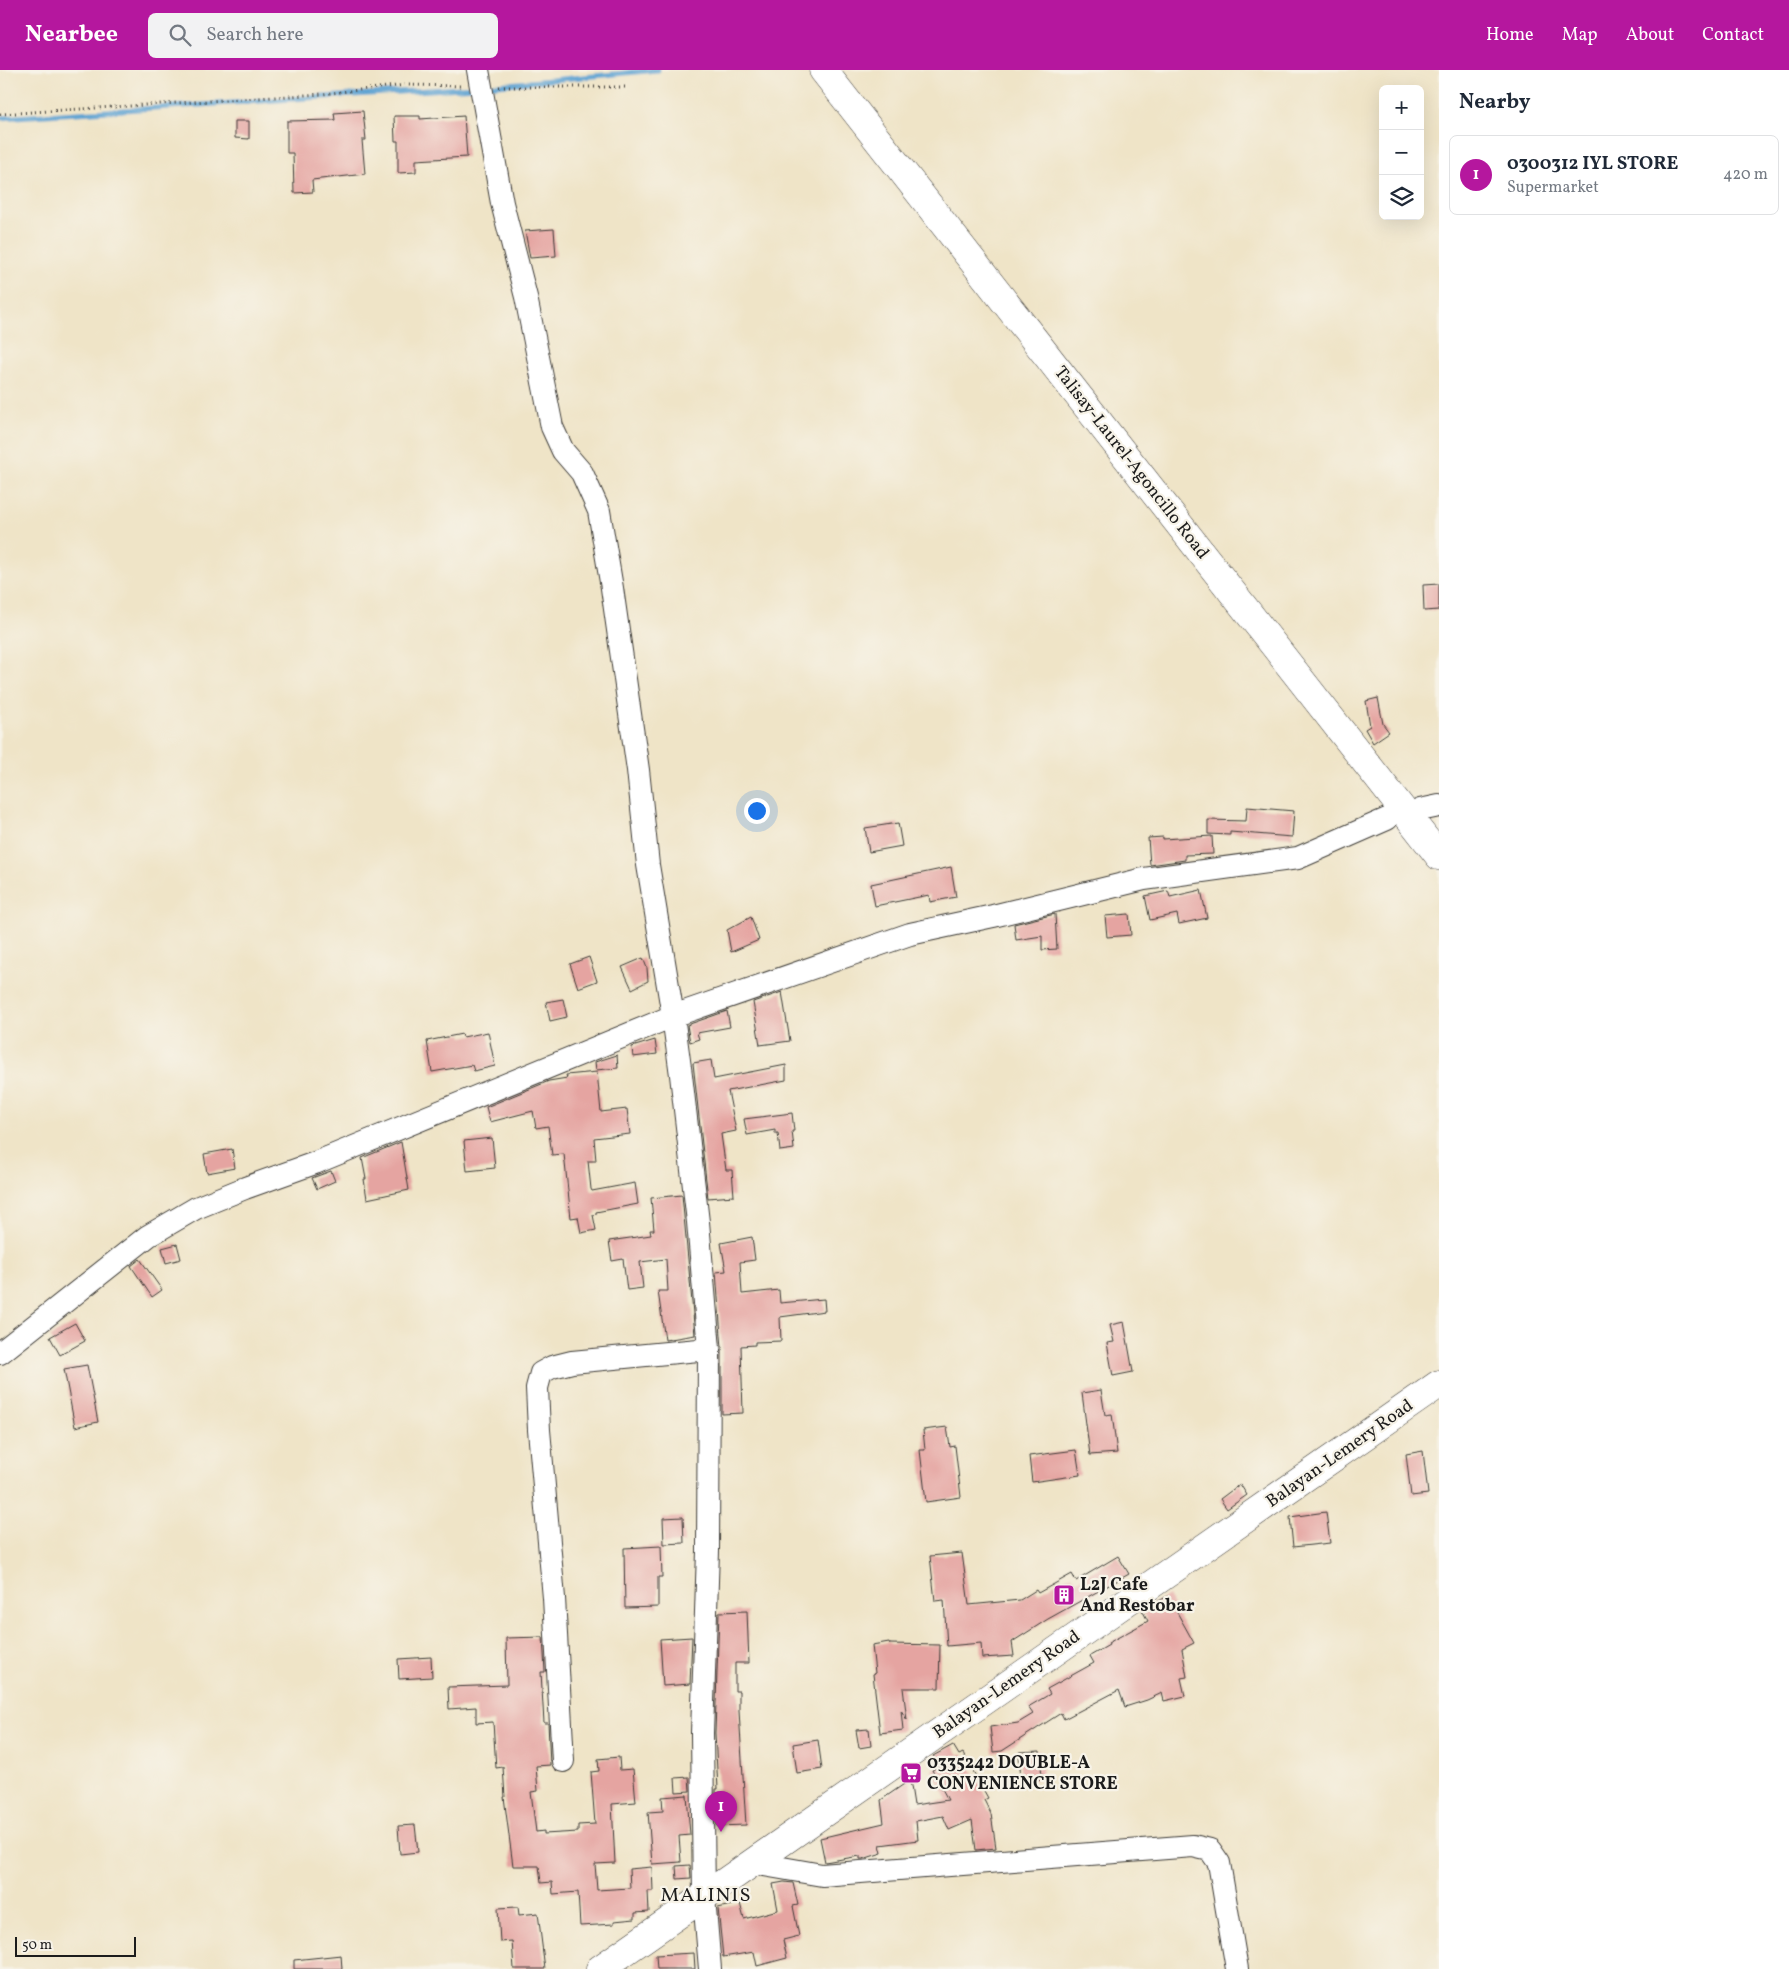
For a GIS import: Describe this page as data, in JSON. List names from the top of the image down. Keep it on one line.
{"streets":{"main road":["Talisay-Laurel-Agoncillo Road","Balayan-Lemery Road"]},"districts":["MALINIS"],"places":{"building":["L2J Cafe And Restobar"],"supermarket":["0335242 DOUBLE-A CONVENIENCE STORE"]},"scale_bar":"50 m","page":{"header":"Nearbee","search":"Search here","nav":["Home","Map","About","Contact"],"heading":"Nearby","map_buttons":["+","−"],"list":[{"mark":"1","name":"0300312 IYL STORE","note":"Supermarket","value":"420 m"}],"pins":"1","scale":"50 m"}}
